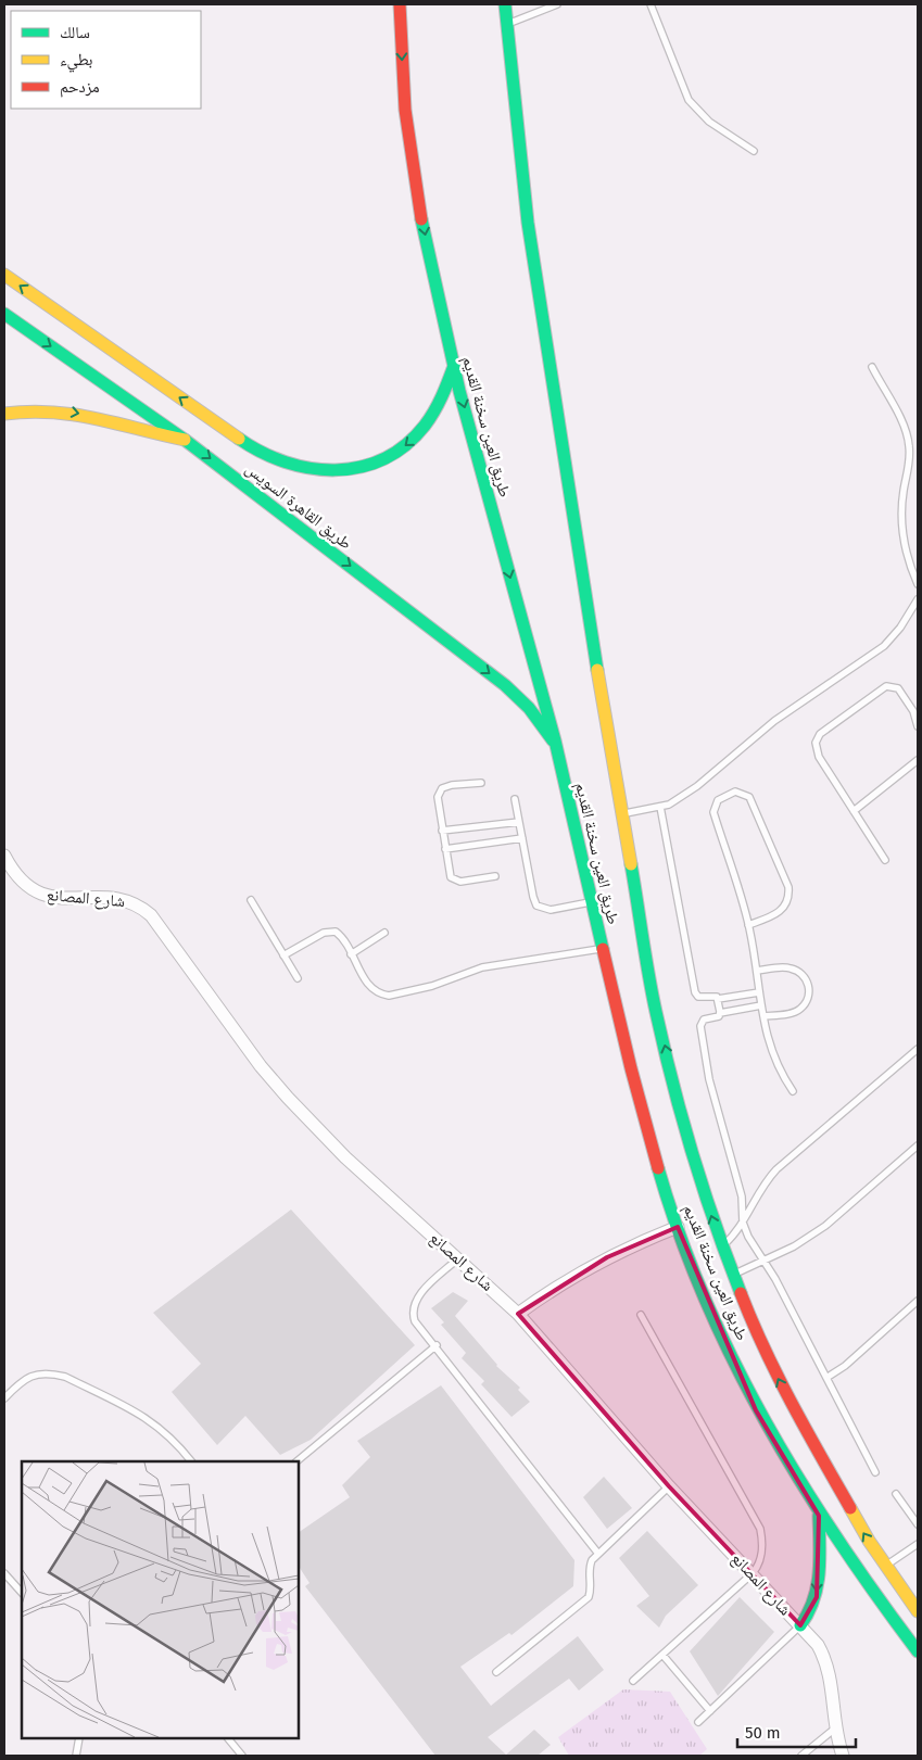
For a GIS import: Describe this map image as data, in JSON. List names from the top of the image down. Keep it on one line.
{"streets":{"main road":["طريق العين سخنة القديم","طريق القاهرة السويس"],"street":["شارع المصانع"]},"crossings":[["طريق العين سخنة القديم","طريق القاهرة السويس"]],"legend":["سالك","بطيء","مزدحم"],"scale_bar":"50 m"}
